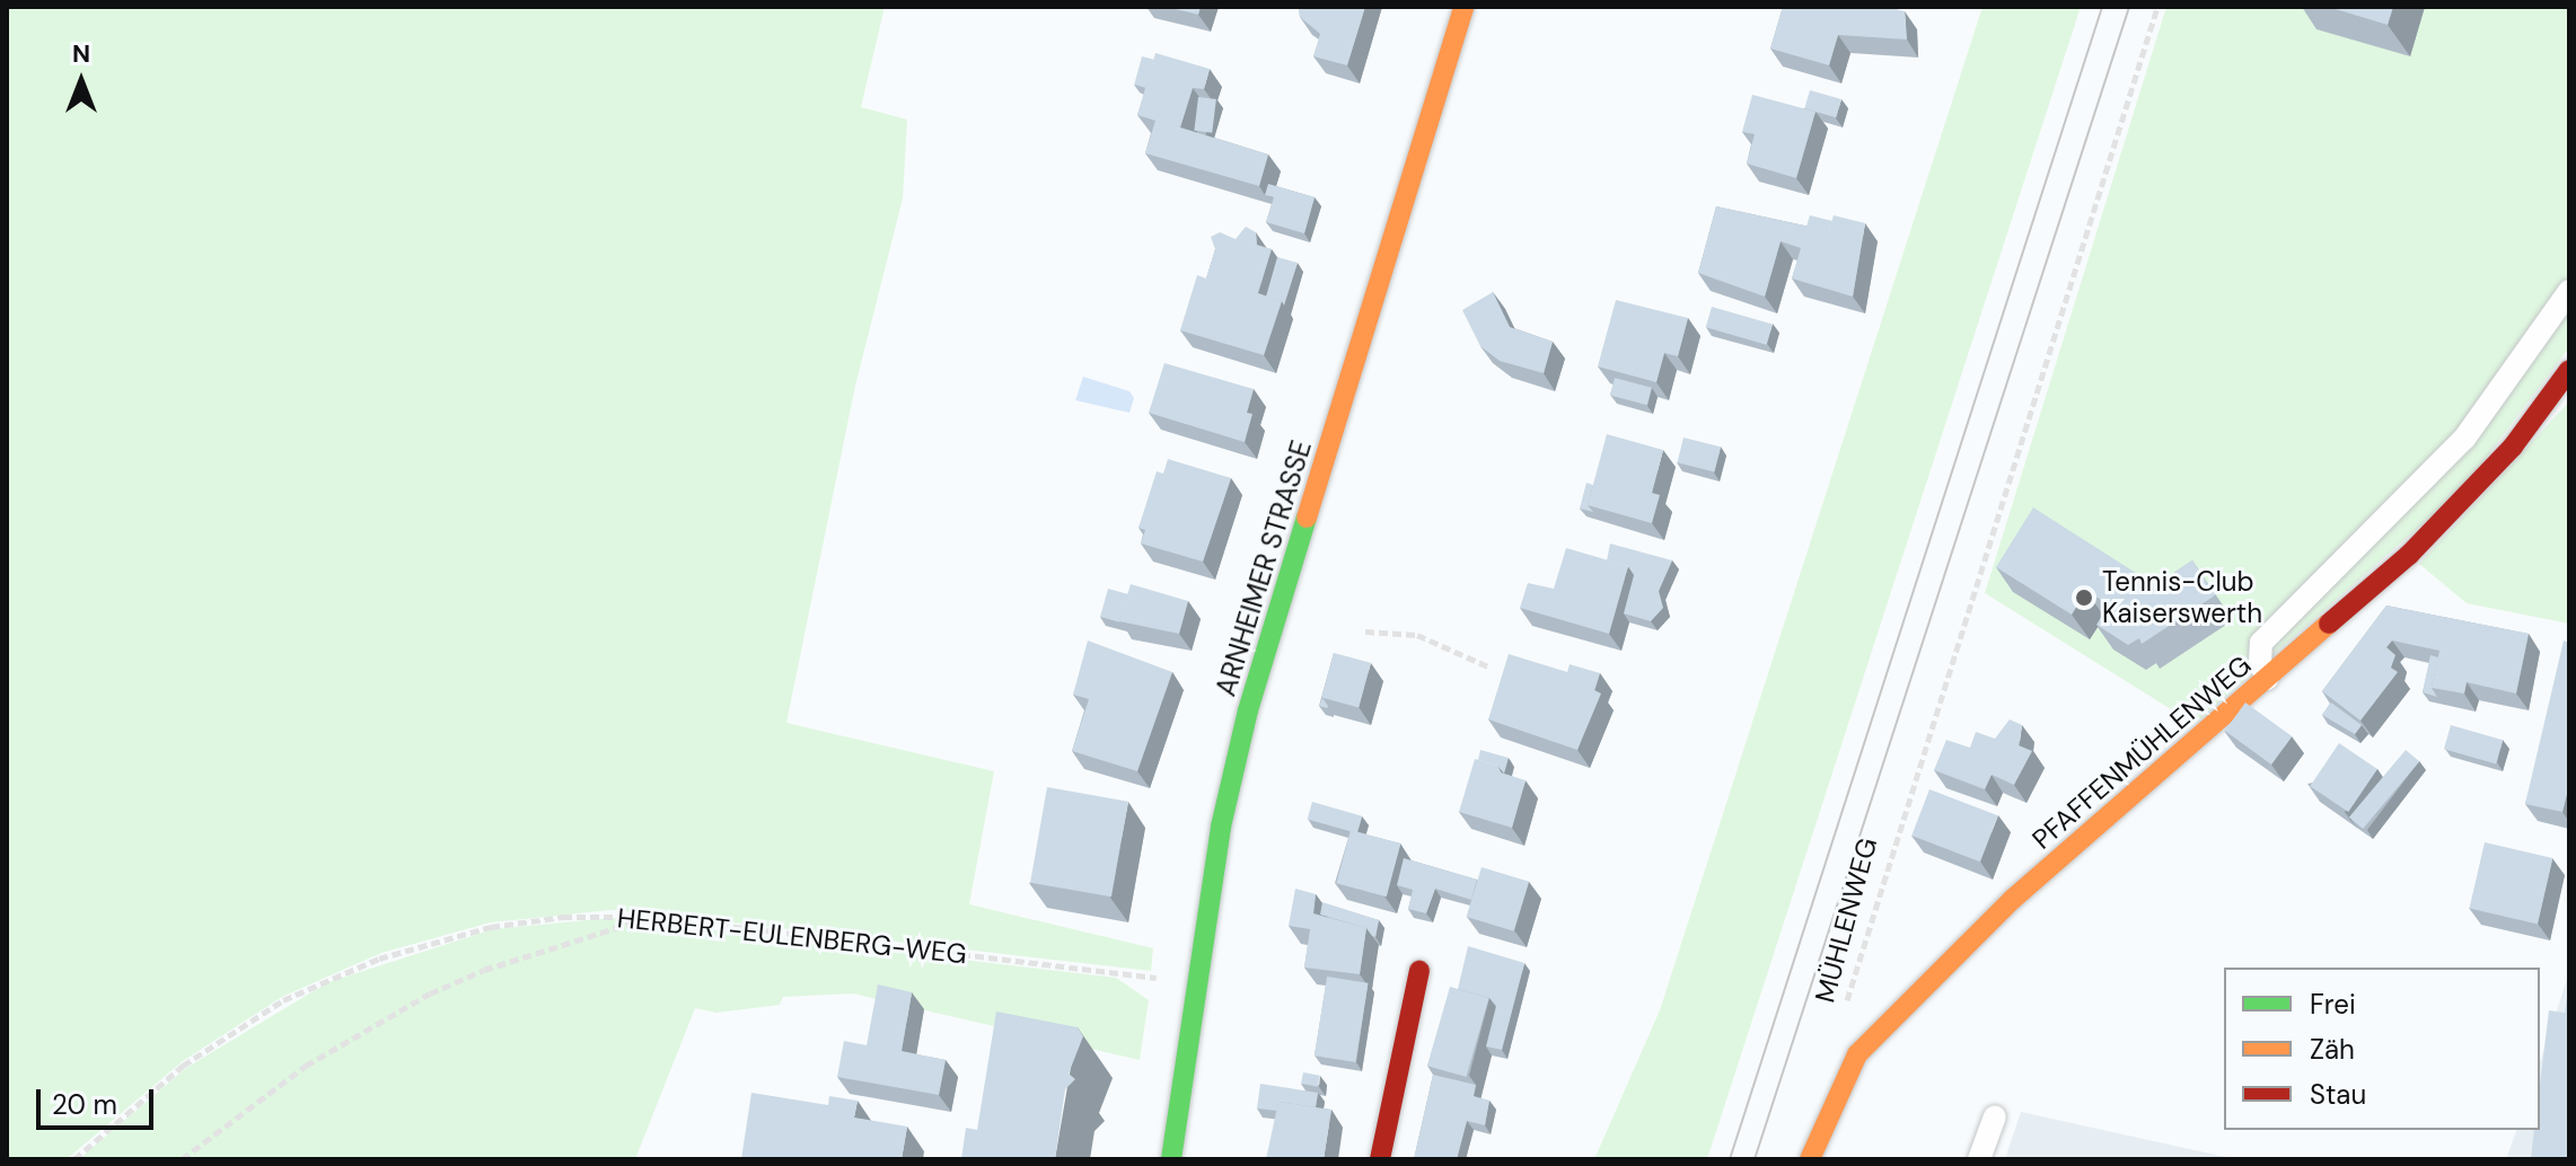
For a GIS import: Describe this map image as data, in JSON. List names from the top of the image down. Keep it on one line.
{"streets":{"street":["ARNHEIMER STRASSE","PFAFFENMÜHLENWEG"],"path":["MÜHLENWEG","HERBERT-EULENBERG-WEG"]},"crossings":[["ARNHEIMER STRASSE","HERBERT-EULENBERG-WEG"],["PFAFFENMÜHLENWEG","MÜHLENWEG"]],"places":["Tennis-Club Kaiserswerth"],"legend":["Frei","Zäh","Stau"],"scale_bar":"20 m","north":"top"}
